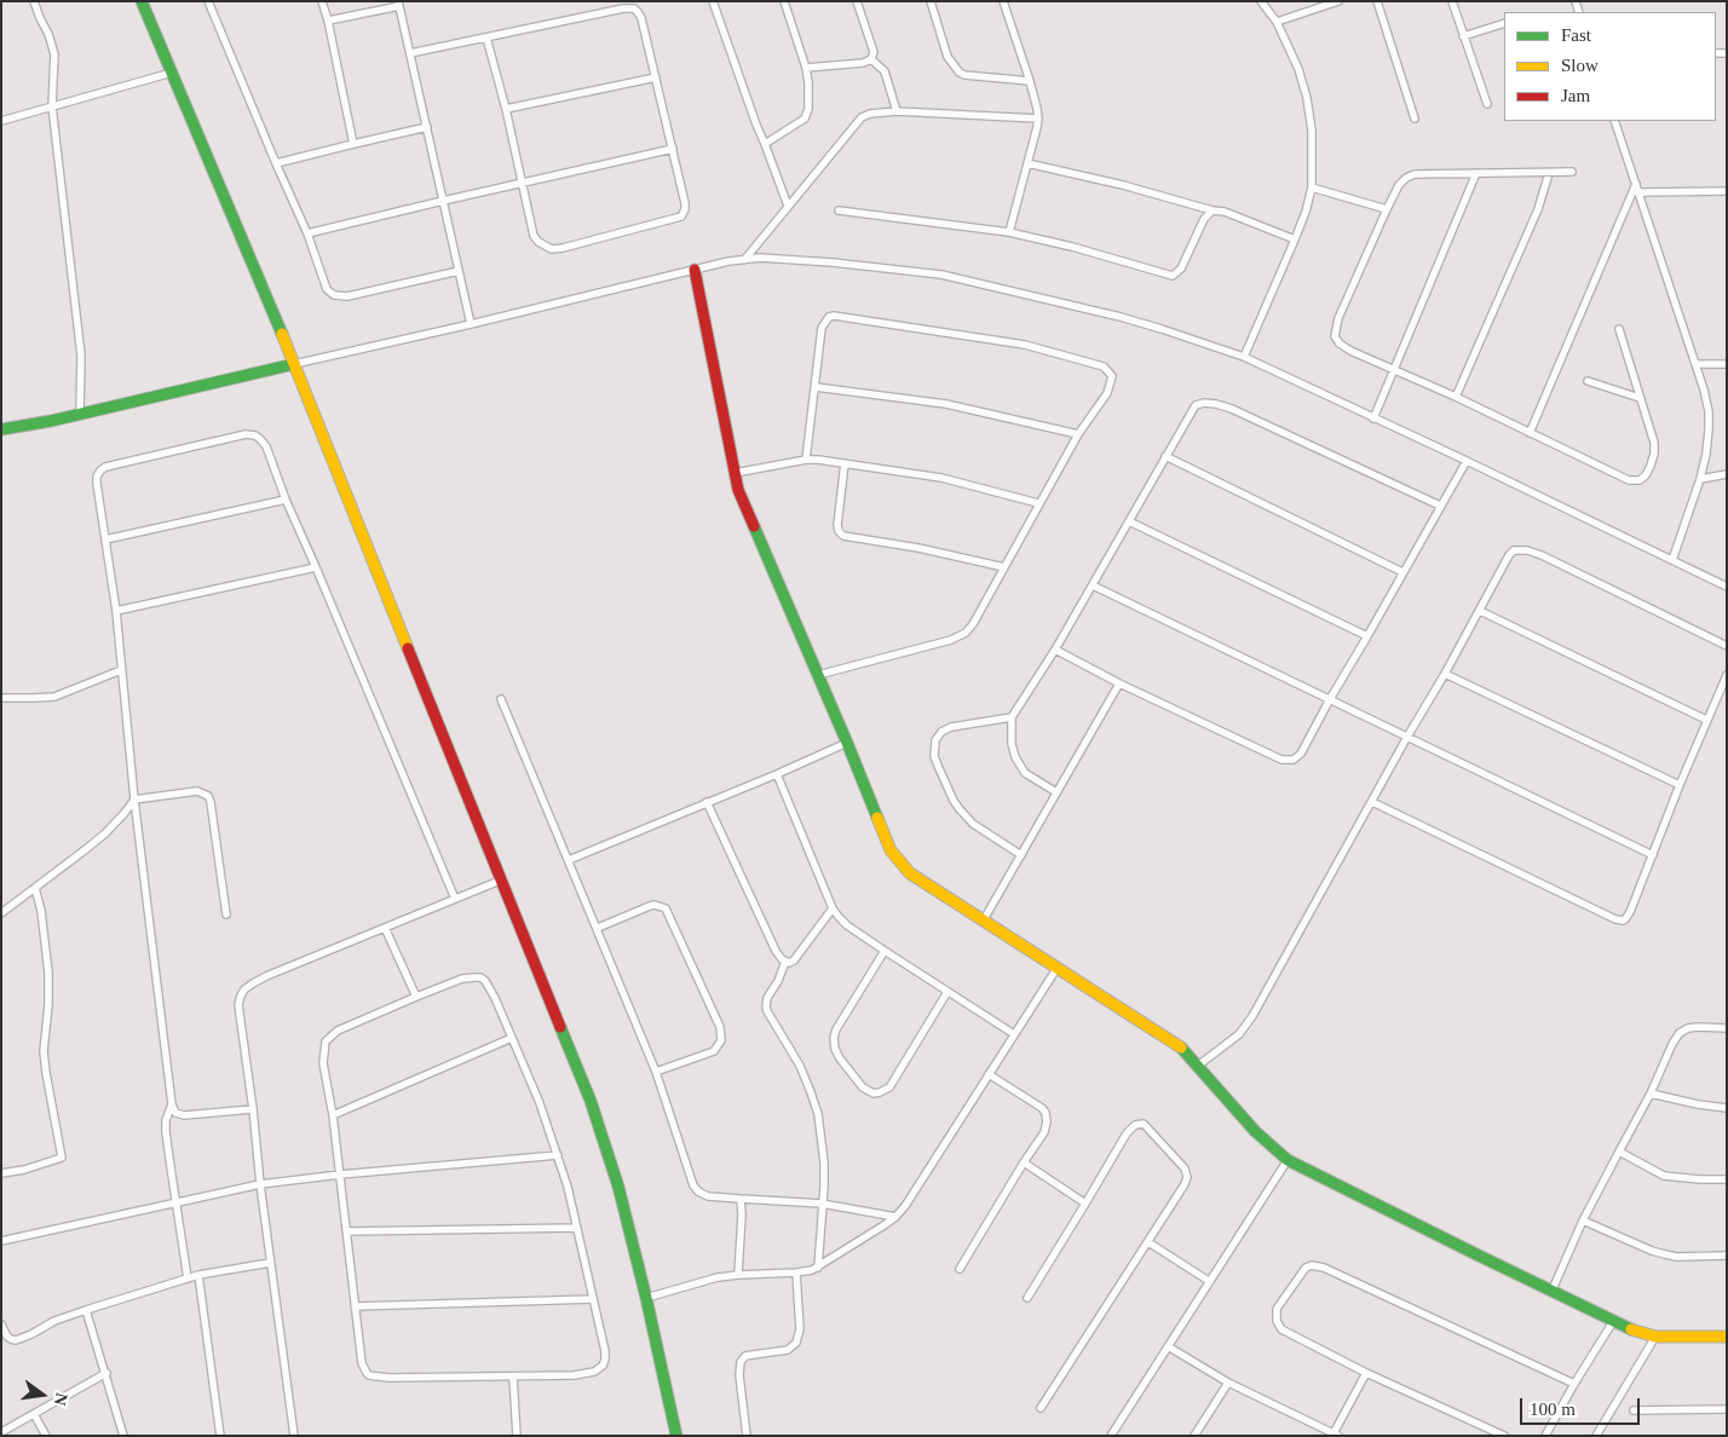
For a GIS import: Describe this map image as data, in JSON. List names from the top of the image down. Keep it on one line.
{"legend":["Fast","Slow","Jam"],"scale_bar":"100 m","north":"right"}
